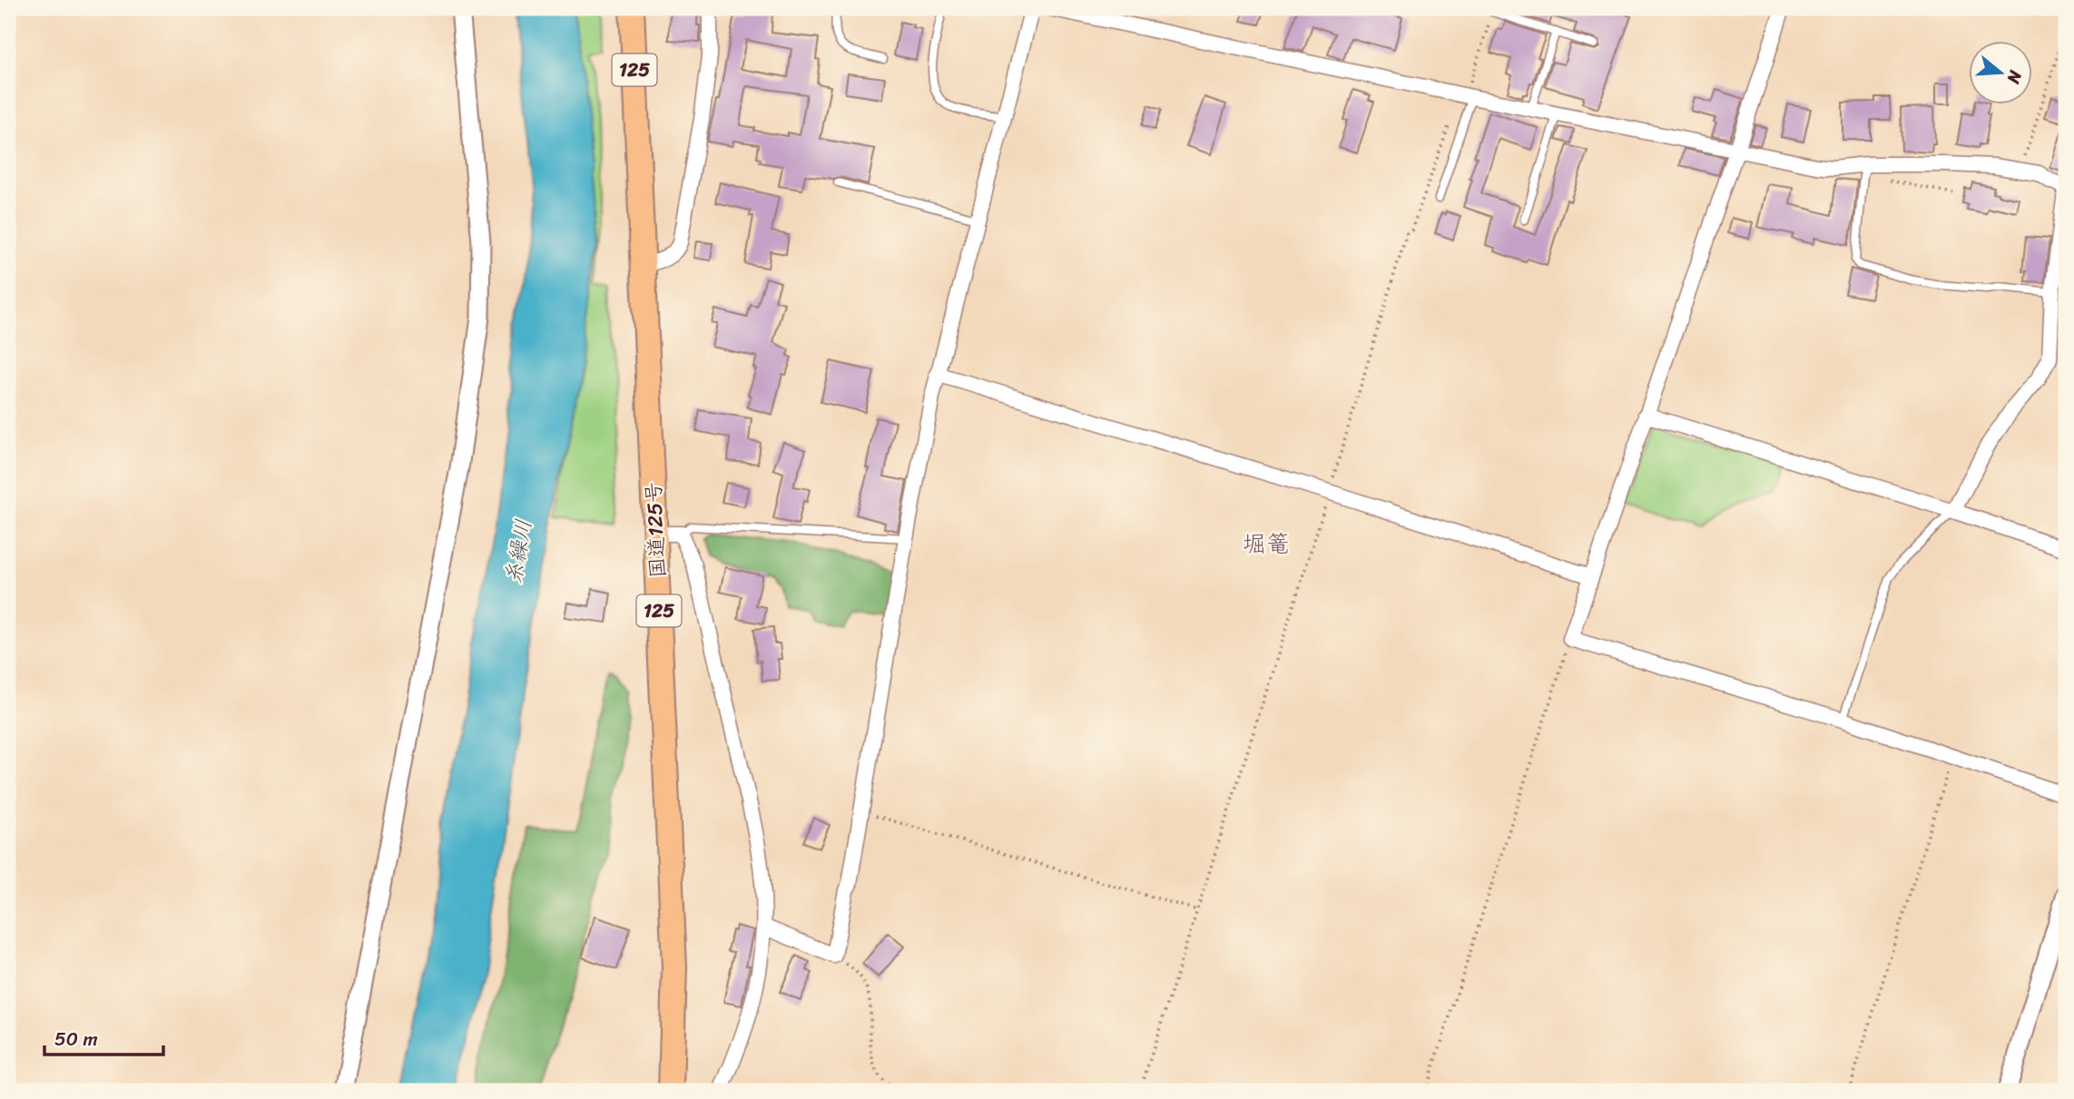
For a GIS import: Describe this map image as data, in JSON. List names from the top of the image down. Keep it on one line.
{"streets":{"highway":["125","国道125号"]},"districts":["堀篭"],"water":["糸繰川"],"scale_bar":"50 m","north":"right"}
